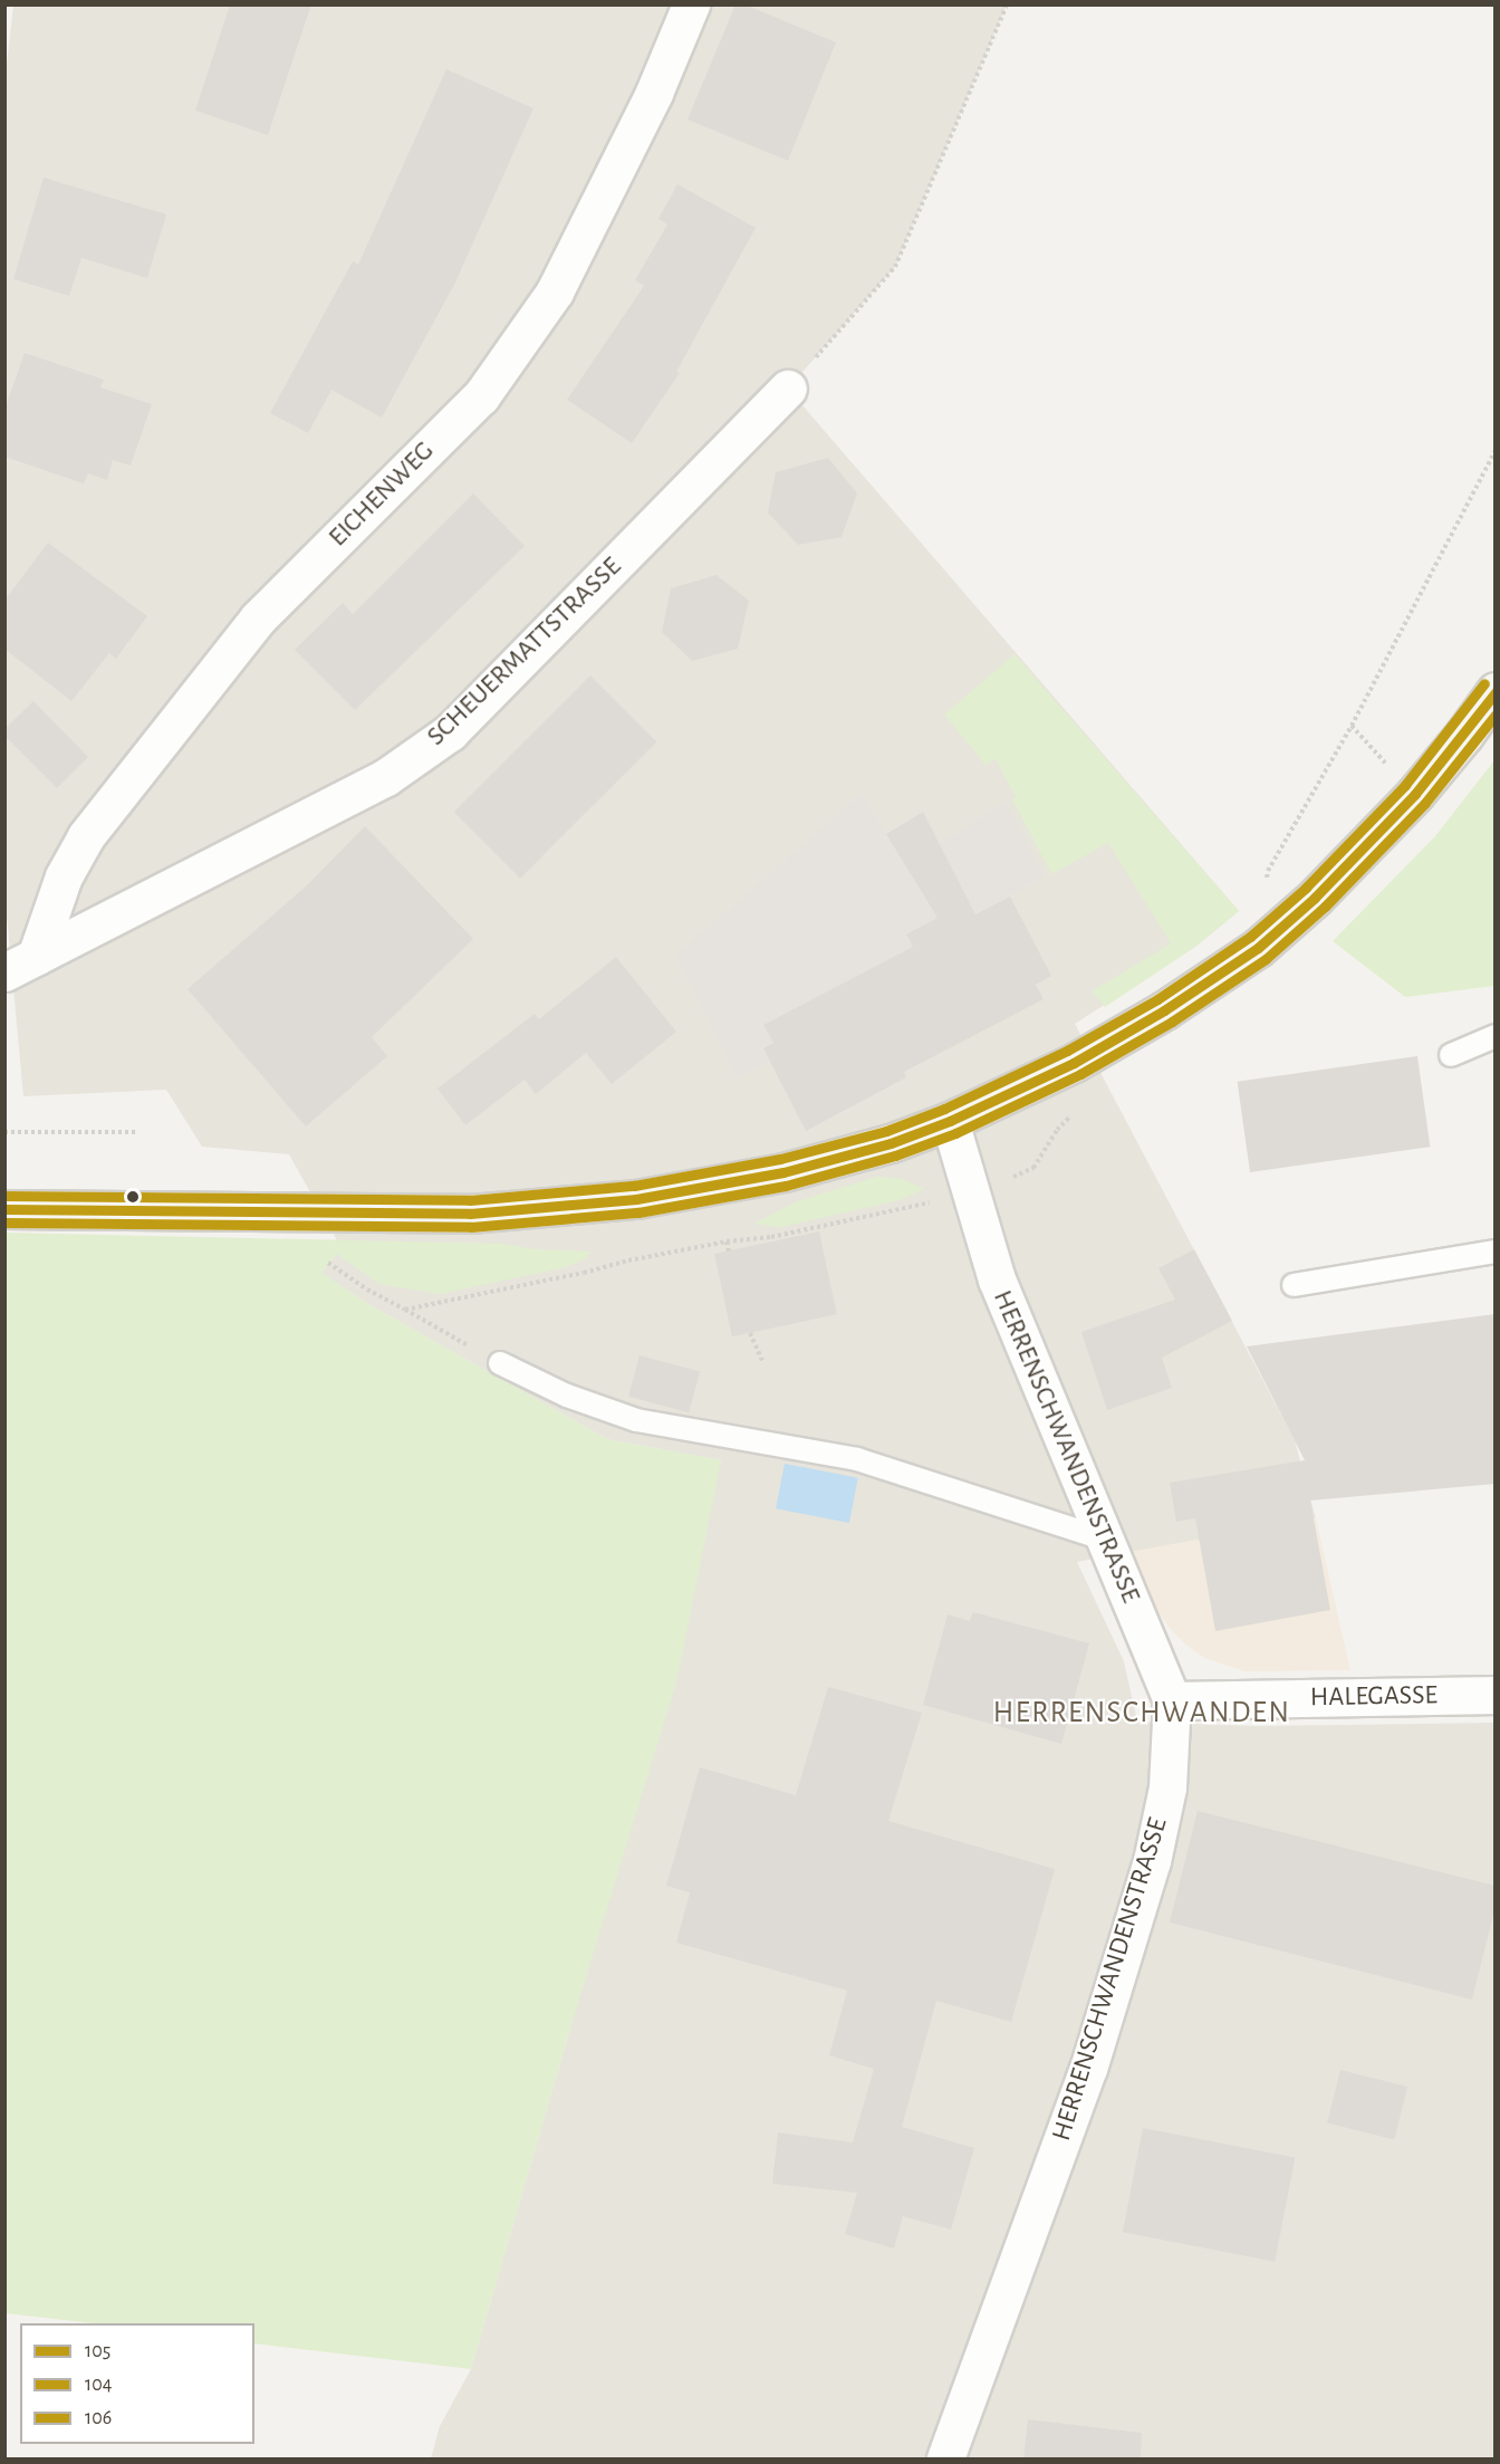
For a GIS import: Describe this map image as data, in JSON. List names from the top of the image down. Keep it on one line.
{"streets":{"street":["EICHENWEG","SCHEUERMATTSTRASSE","HERRENSCHWANDENSTRASSE","HALEGASSE"]},"crossings":[["EICHENWEG","SCHEUERMATTSTRASSE"],["HERRENSCHWANDENSTRASSE","HALEGASSE"]],"districts":["HERRENSCHWANDEN"],"lines":["transit line 106","transit line 105","transit line 104"],"legend":["105","104","106"]}
